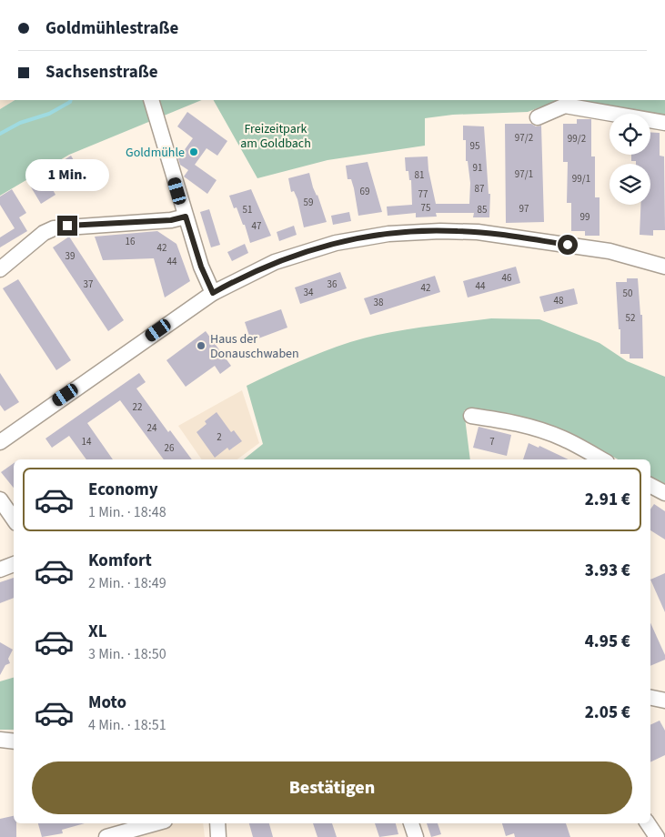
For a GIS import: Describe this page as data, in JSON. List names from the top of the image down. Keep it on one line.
{"parks":["Freizeitpark am Goldbach"],"places":["Goldmühle","Haus der Donauschwaben"],"house_numbers":["97/2","99/2","95","91","97/1","81","99/1","87","69","77","59","75","97","51","85","99","47","16","42","39","44","46","37","36","44","42","34","50","48","38","52","22","24","2","14","7","26"],"page":{"banner":["Goldmühlestraße","Sachsenstraße"],"bubble":"1 Min.","list":[{"name":"Economy","note":"1 Min. · 18:48","value":"2.91 €"},{"name":"Komfort","note":"2 Min. · 18:49","value":"3.93 €"},{"name":"XL","note":"3 Min. · 18:50","value":"4.95 €"},{"name":"Moto","note":"4 Min. · 18:51","value":"2.05 €"}],"buttons":"Bestätigen"}}
